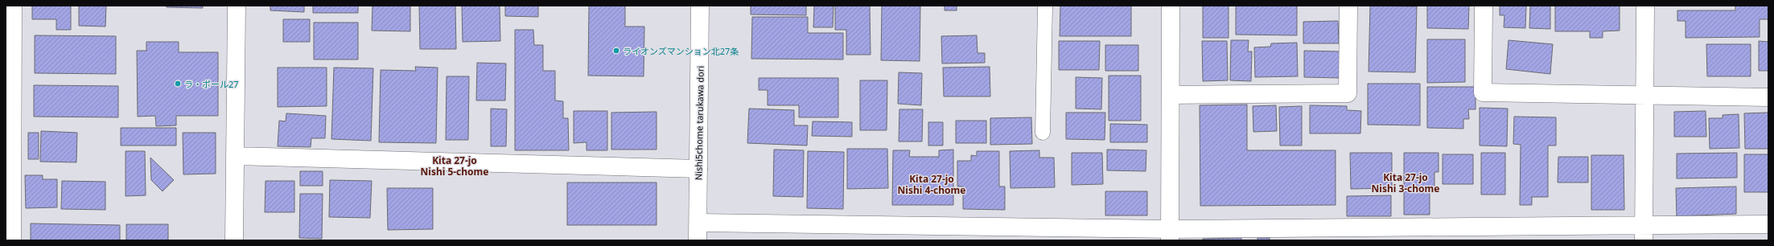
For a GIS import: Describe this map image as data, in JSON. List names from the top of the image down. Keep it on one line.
{"streets":{"street":["Nishi5chome tarukawa dori"]},"districts":["Kita 27-jo Nishi 5-chome","Kita 27-jo Nishi 3-chome","Kita 27-jo Nishi 4-chome"],"places":["ライオンズマンション北27条","ラ・ポール27"]}
